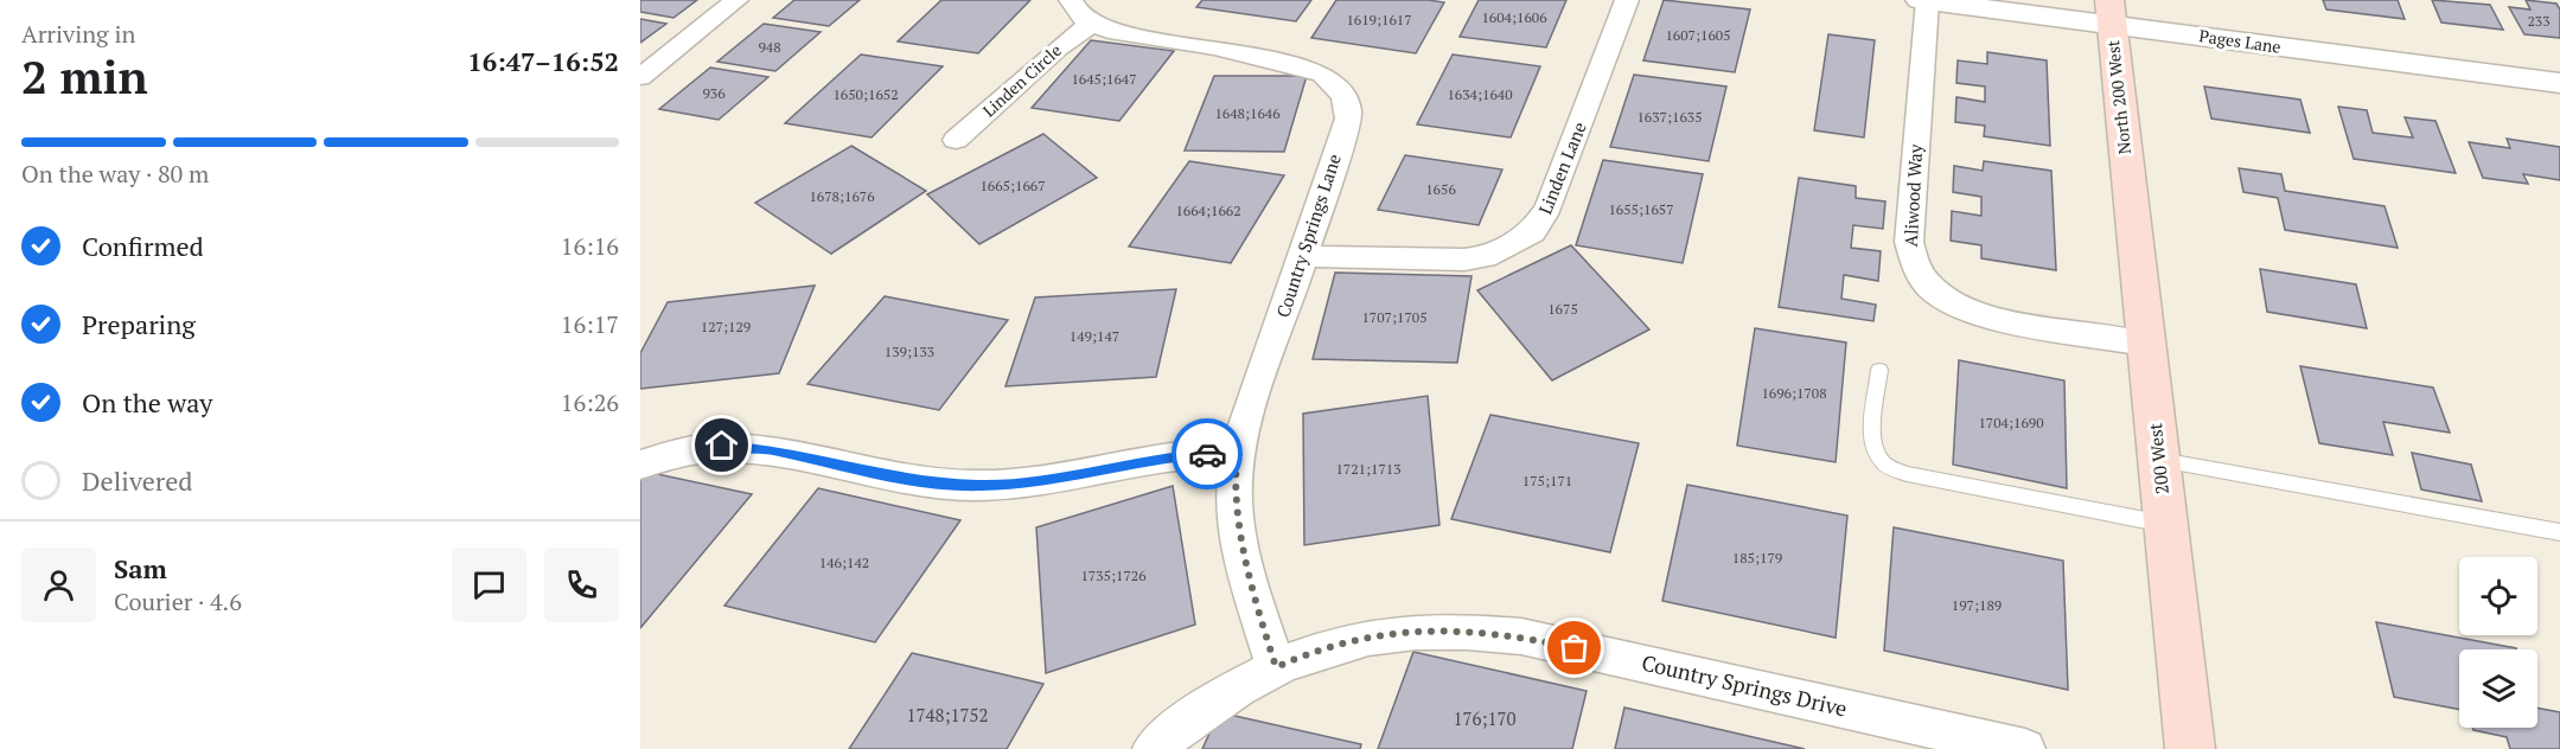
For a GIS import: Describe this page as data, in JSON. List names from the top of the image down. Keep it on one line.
{"streets":{"main road":["North 200 West","200 West"],"street":["Pages Lane","Linden Circle","Linden Lane","Aliwood Way","Country Springs Lane","Country Springs Drive"]},"crossings":[["Pages Lane","North 200 West"],["Pages Lane","Aliwood Way"],["Linden Circle","Country Springs Lane"],["North 200 West","200 West"],["Linden Lane","Country Springs Lane"],["Aliwood Way","200 West"],["Country Springs Lane","Country Springs Drive"]],"house_numbers":["1604;1606","1619;1617","233","1607;1605","948","1645;1647","936","1650;1652","1634;1640","1648;1646","1637;1635","1665;1667","1656","1678;1676","1655;1657","1664;1662","1675","1707;1705","127;129","149;147","139;133","1696;1708","1704;1690","1721;1713","175;171","185;179","146;142","1735;1726","197;189","1748;1752","176;170"],"page":{"heading":["2 min","Arriving in","16:47–16:52"],"panel":["Sam","Courier · 4.6"],"bar":"On the way · 80 m","list":[["Confirmed","16:16"],["Preparing","16:17"],["On the way","16:26"],"Delivered"]}}
